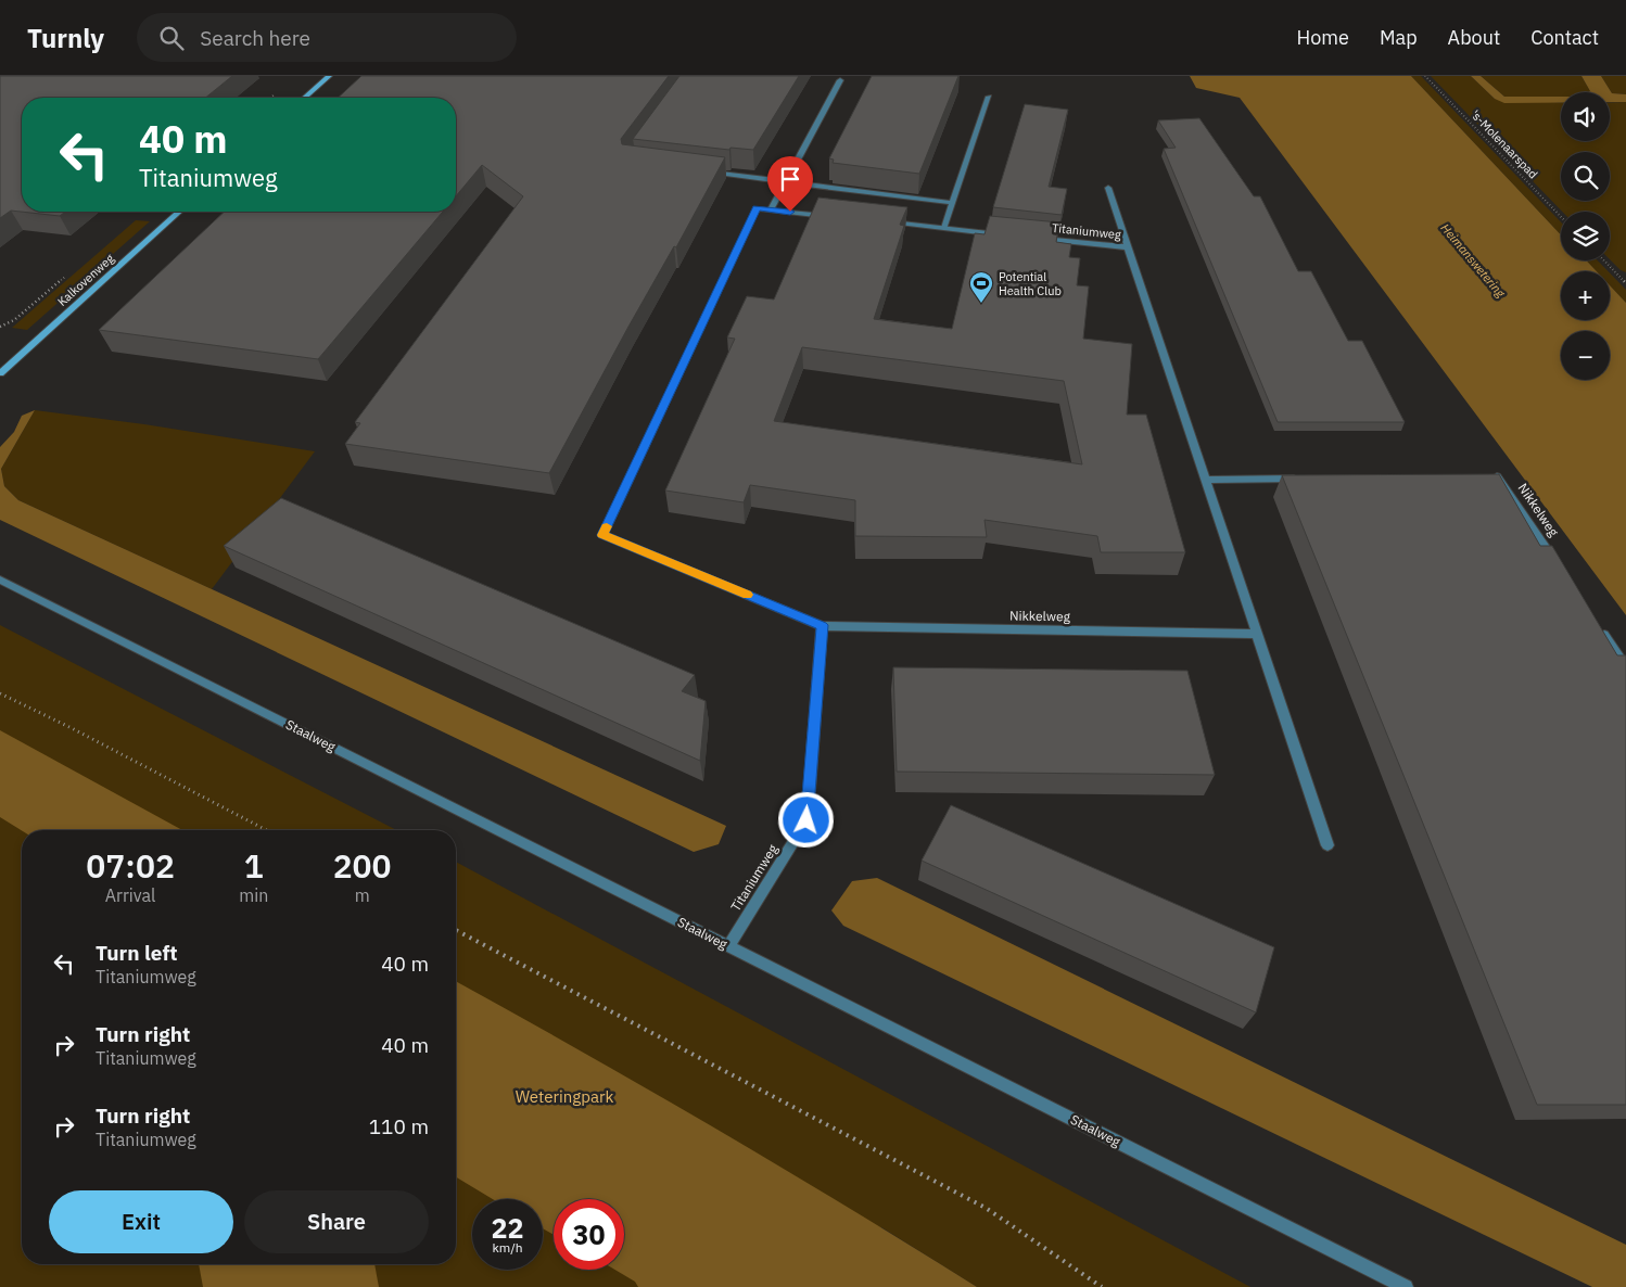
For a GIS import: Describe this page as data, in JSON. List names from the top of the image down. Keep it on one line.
{"streets":{"street":["Titaniumweg","Kalkovenweg","Nikkelweg","Staalweg"],"path":["'s-Molenaarspad"]},"crossings":[["Titaniumweg","Nikkelweg"],["Titaniumweg","Staalweg"]],"water":["Heimanswetering"],"parks":["Weteringpark"],"places":{"sports":["Potential Health Club"]},"page":{"header":"Turnly","search":"Search here","nav":["Home","Map","About","Contact"],"map_buttons":["+","−"],"turn":["40 m","Titaniumweg"],"eta":["07:02","Arrival","1","min","200","m"],"list":[{"name":"Turn left","note":"Titaniumweg","value":"40 m"},{"name":"Turn right","note":"Titaniumweg","value":"40 m"},{"name":"Turn right","note":"Titaniumweg","value":"110 m"}],"buttons":["Exit","Share"],"speed":"22 km/h","limit":"30"}}
